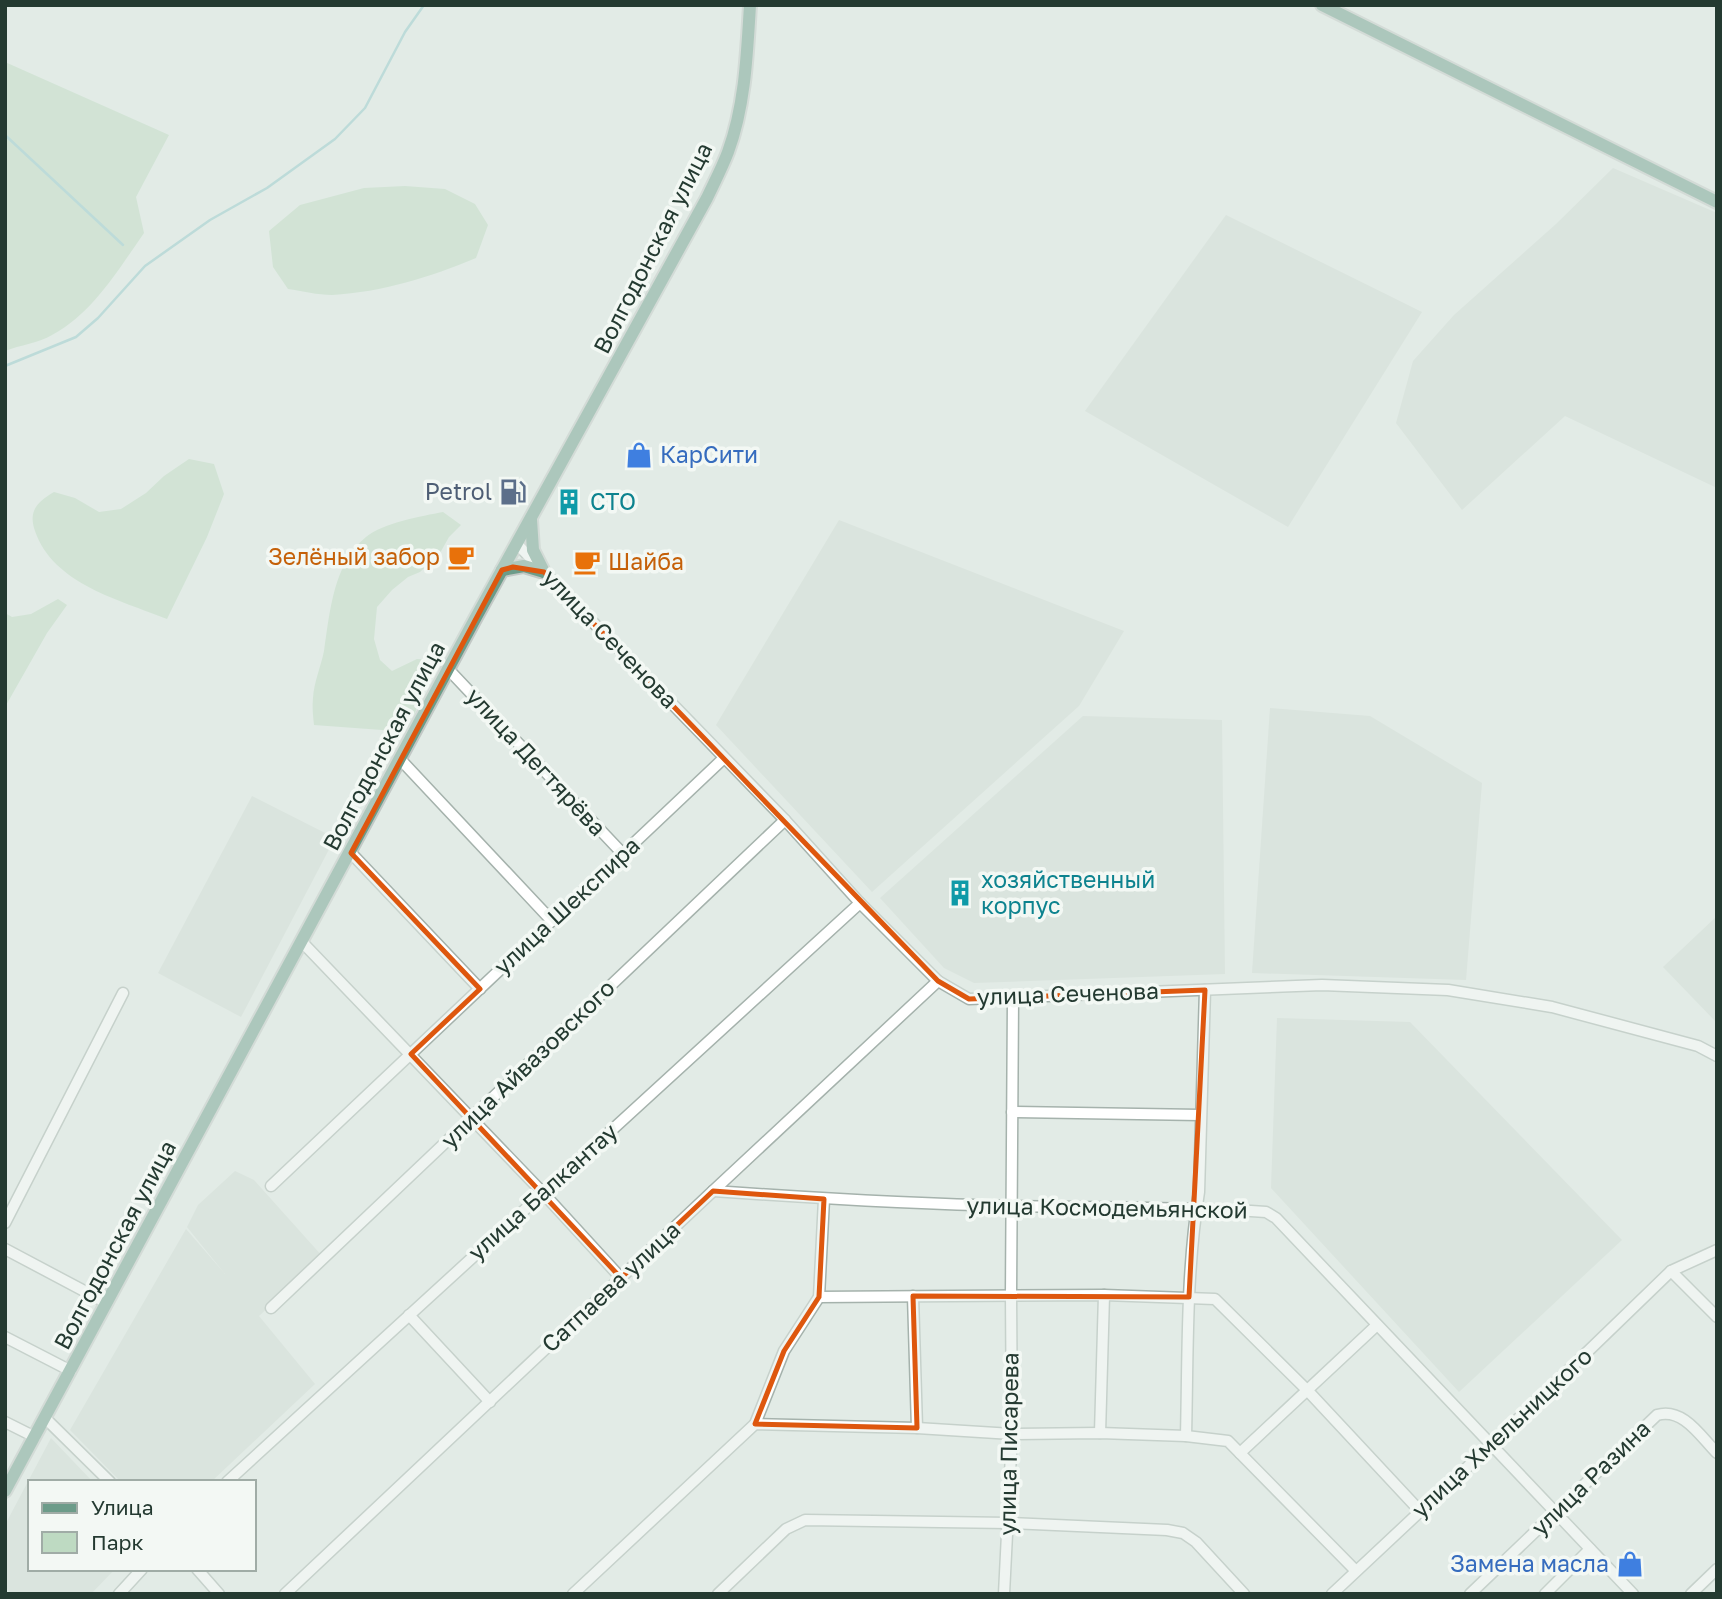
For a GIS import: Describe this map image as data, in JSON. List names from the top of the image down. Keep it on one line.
{"streets":{"main road":["Волгодонская улица"],"street":["улица Сеченова","улица Дегтярёва","улица Шекспира","улица Айвазовского","улица Балкантау","улица Космодемьянской","Сатпаева улица","улица Хмельницкого","улица Писарева","улица Разина"]},"crossings":[["Волгодонская улица","улица Сеченова"],["Волгодонская улица","улица Дегтярёва"],["улица Сеченова","улица Шекспира"],["улица Сеченова","улица Айвазовского"],["улица Сеченова","улица Балкантау"],["улица Сеченова","Сатпаева улица"],["улица Сеченова","улица Писарева"],["улица Дегтярёва","улица Шекспира"],["улица Космодемьянской","Сатпаева улица"],["улица Космодемьянской","улица Хмельницкого"],["улица Космодемьянской","улица Писарева"],["улица Космодемьянской","улица Разина"]],"places":{"shop":["КарСити","Замена масла"],"fuel station":["Petrol"],"building":["СТО","хозяйственный корпус"],"cafe":["Зелёный забор","Шайба"]},"legend":["Улица","Парк"]}
